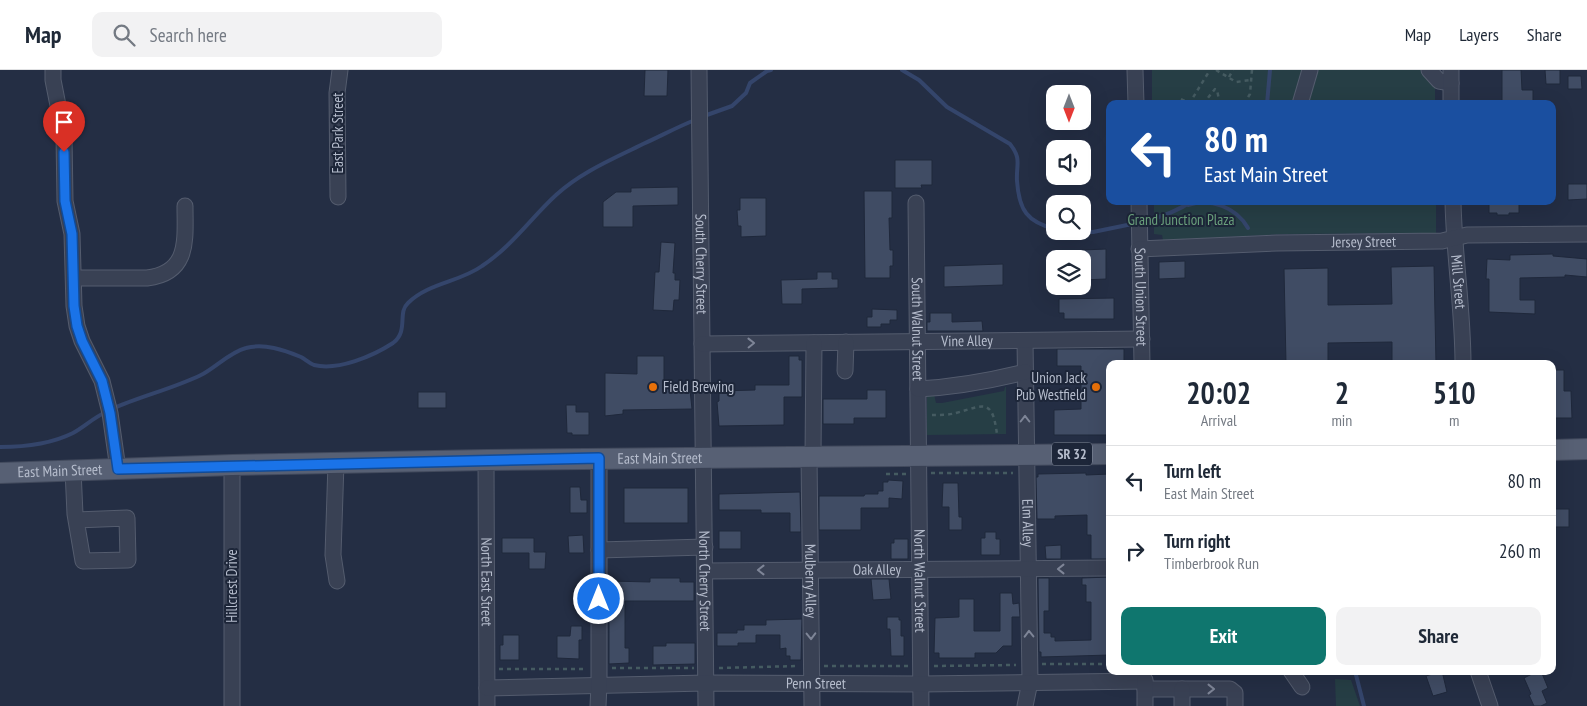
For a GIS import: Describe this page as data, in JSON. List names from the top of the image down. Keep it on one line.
{"streets":{"main road":["SR 32","East Main Street"],"street":["East Park Street","Jersey Street","South Cherry Street","Mill Street","South Union Street","South Walnut Street","Vine Alley","Elm Alley","Oak Alley","Mulberry Alley","North Walnut Street","North Cherry Street","North East Street","Hillcrest Drive","Penn Street"]},"crossings":[["Jersey Street","Mill Street"],["Jersey Street","South Union Street"],["South Cherry Street","Vine Alley"],["South Cherry Street","East Main Street"],["South Cherry Street","North Cherry Street"],["South Union Street","Vine Alley"],["South Walnut Street","Vine Alley"],["South Walnut Street","East Main Street"],["South Walnut Street","North Walnut Street"],["Vine Alley","Elm Alley"],["Vine Alley","Mulberry Alley"],["East Main Street","Elm Alley"],["East Main Street","Mulberry Alley"],["East Main Street","North Walnut Street"],["East Main Street","North Cherry Street"],["East Main Street","North East Street"],["East Main Street","Hillcrest Drive"],["Elm Alley","Oak Alley"],["Elm Alley","Penn Street"],["Oak Alley","Mulberry Alley"],["Oak Alley","North Walnut Street"],["Oak Alley","North Cherry Street"],["Mulberry Alley","Penn Street"],["North Walnut Street","Penn Street"],["North Cherry Street","Penn Street"],["North East Street","Penn Street"]],"one_way":["Elm Alley","Oak Alley"],"parks":["Grand Junction Plaza"],"places":["Field Brewing","Union Jack Pub Westfield"],"north":"bottom","page":{"header":"Map","search":"Search here","nav":["Map","Layers","Share"],"turn":["80 m","East Main Street"],"eta":["20:02","Arrival","2","min","510","m"],"list":[{"name":"Turn left","note":"East Main Street","value":"80 m"},{"name":"Turn right","note":"Timberbrook Run","value":"260 m"}],"buttons":["Exit","Share"]}}
